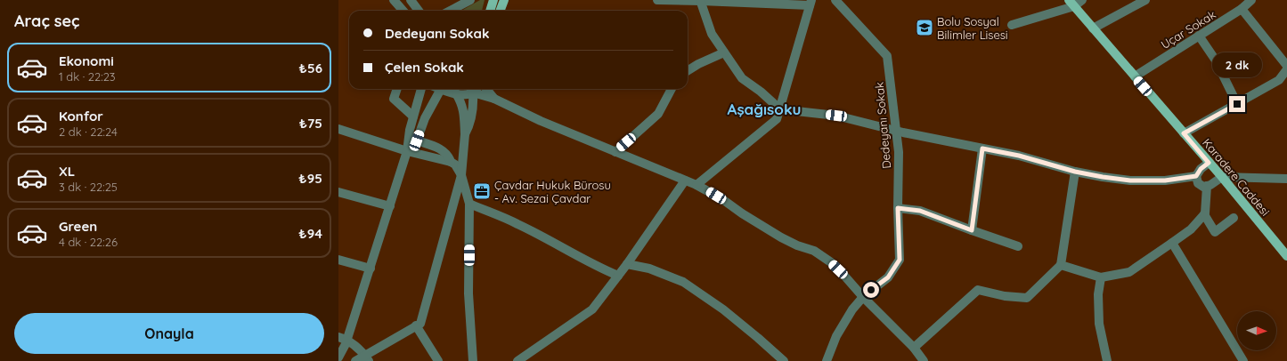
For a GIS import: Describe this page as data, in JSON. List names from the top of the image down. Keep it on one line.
{"streets":{"main road":["Karadere Caddesi"],"street":["Uçar Sokak","Dedeyanı Sokak"]},"crossings":[["Uçar Sokak","Karadere Caddesi"]],"districts":["Aşağısoku"],"places":{"school or university":["Bolu Sosyal Bilimler Lisesi"],"office":["Çavdar Hukuk Bürosu - Av. Sezai Çavdar"]},"north":"right","page":{"heading":"Araç seç","banner":["Dedeyanı Sokak","Çelen Sokak"],"list":[{"name":"Ekonomi","note":"1 dk · 22:23","value":"₺56"},{"name":"Konfor","note":"2 dk · 22:24","value":"₺75"},{"name":"XL","note":"3 dk · 22:25","value":"₺95"},{"name":"Green","note":"4 dk · 22:26","value":"₺94"}],"bubble":"2 dk","buttons":"Onayla"}}
